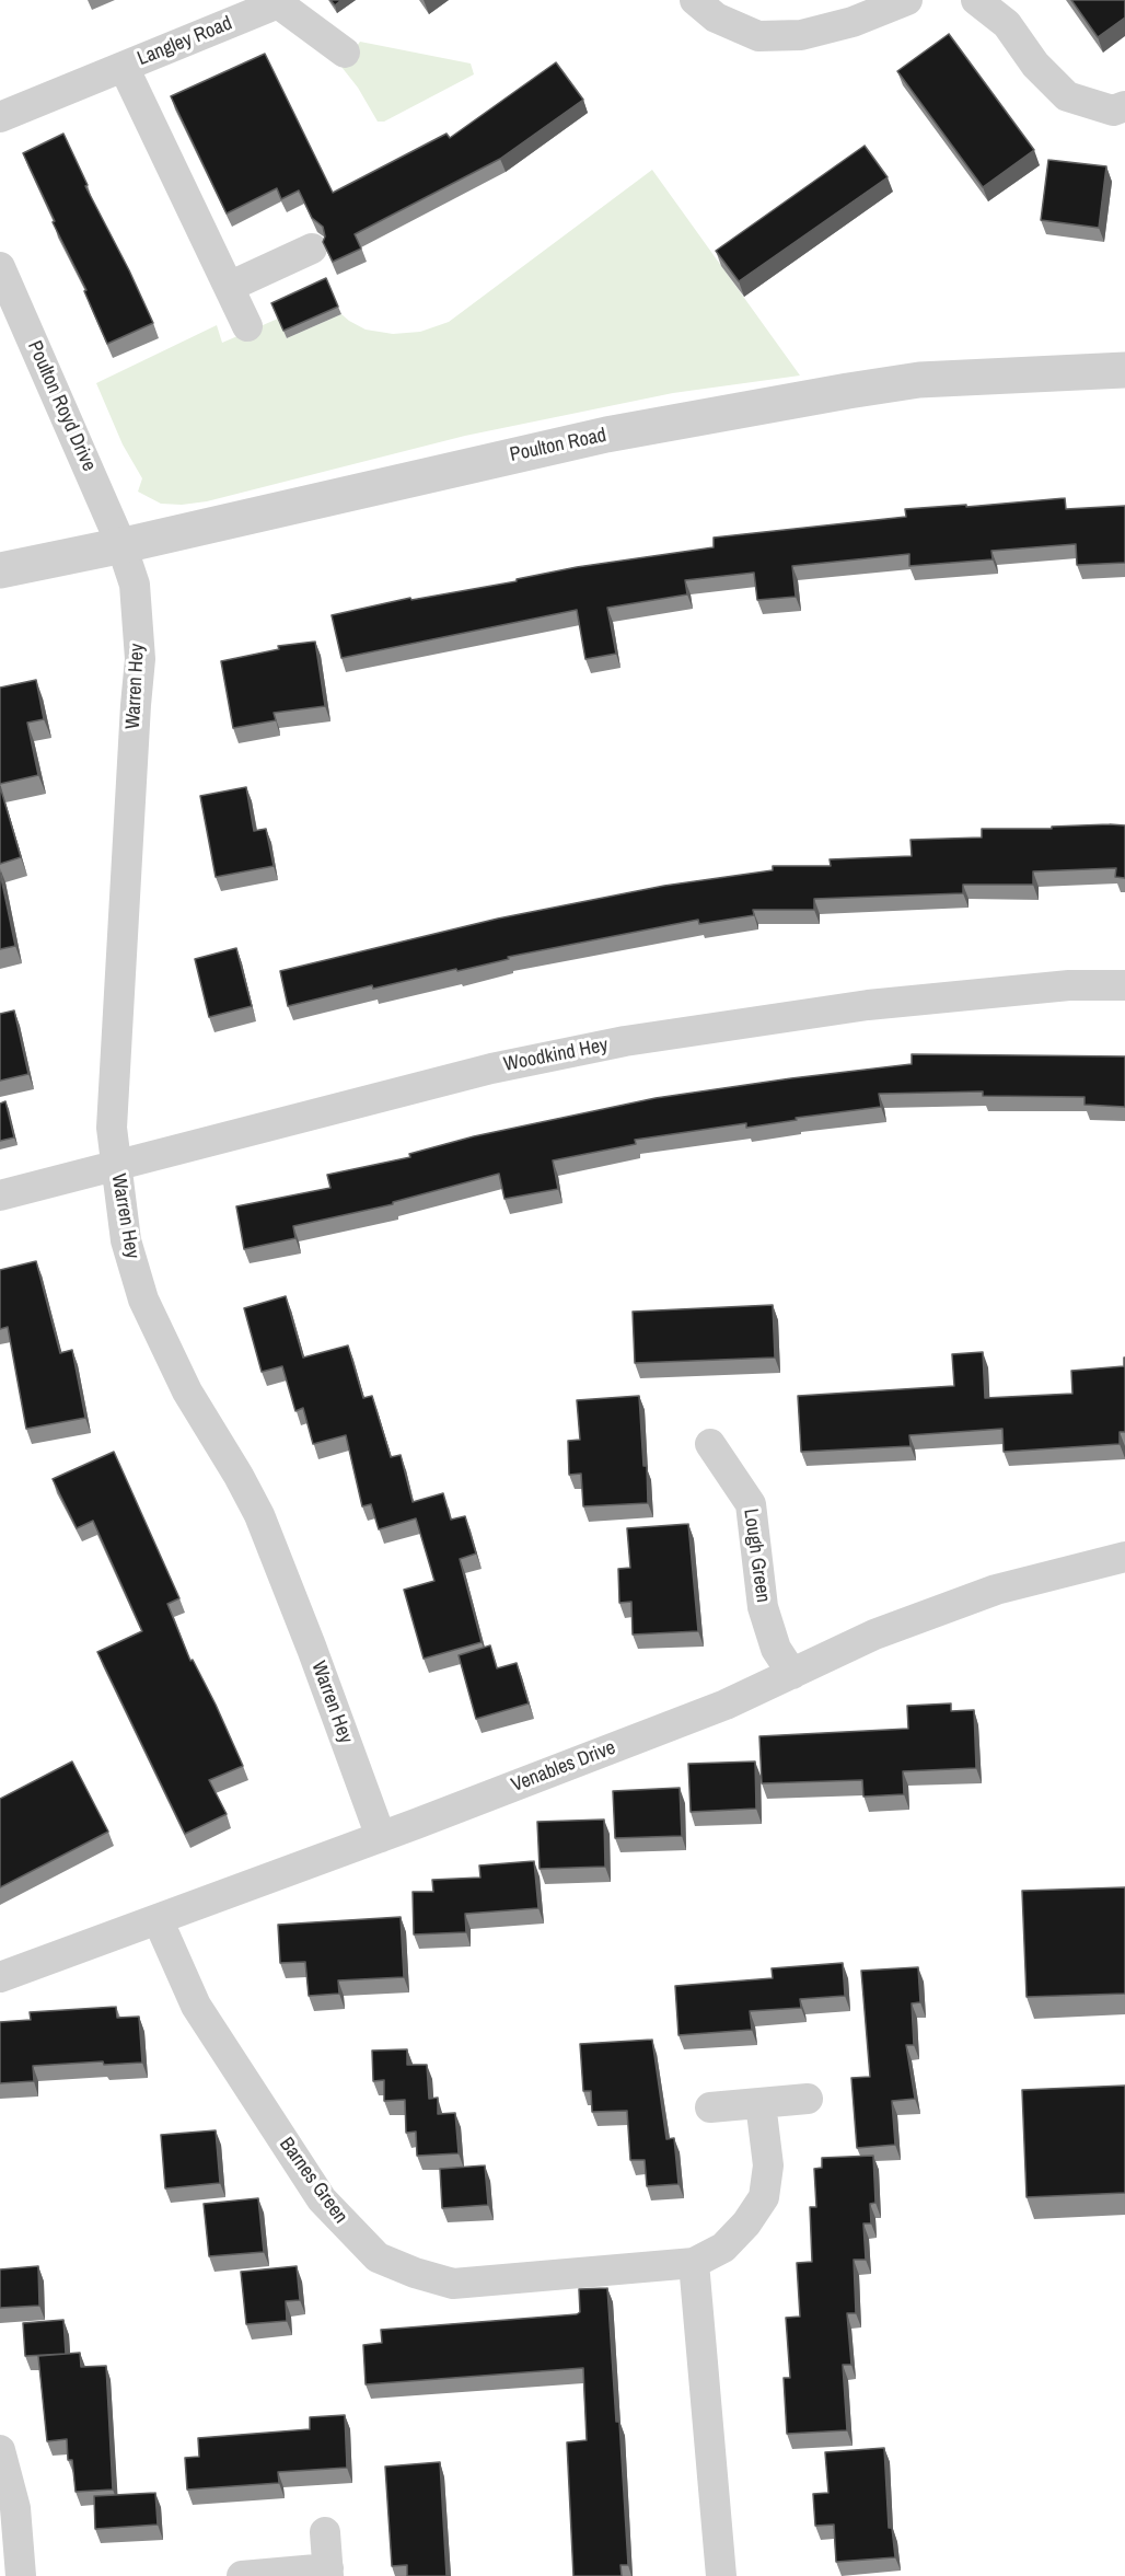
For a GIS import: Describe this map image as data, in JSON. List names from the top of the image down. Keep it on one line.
{"streets":{"street":["Langley Road","Poulton Royd Drive","Poulton Road","Warren Hey","Woodkind Hey","Lough Green","Venables Drive","Barnes Green"]},"crossings":[["Poulton Royd Drive","Poulton Road"],["Poulton Royd Drive","Warren Hey"],["Poulton Road","Warren Hey"],["Warren Hey","Woodkind Hey"],["Warren Hey","Venables Drive"],["Lough Green","Venables Drive"],["Venables Drive","Barnes Green"]]}
